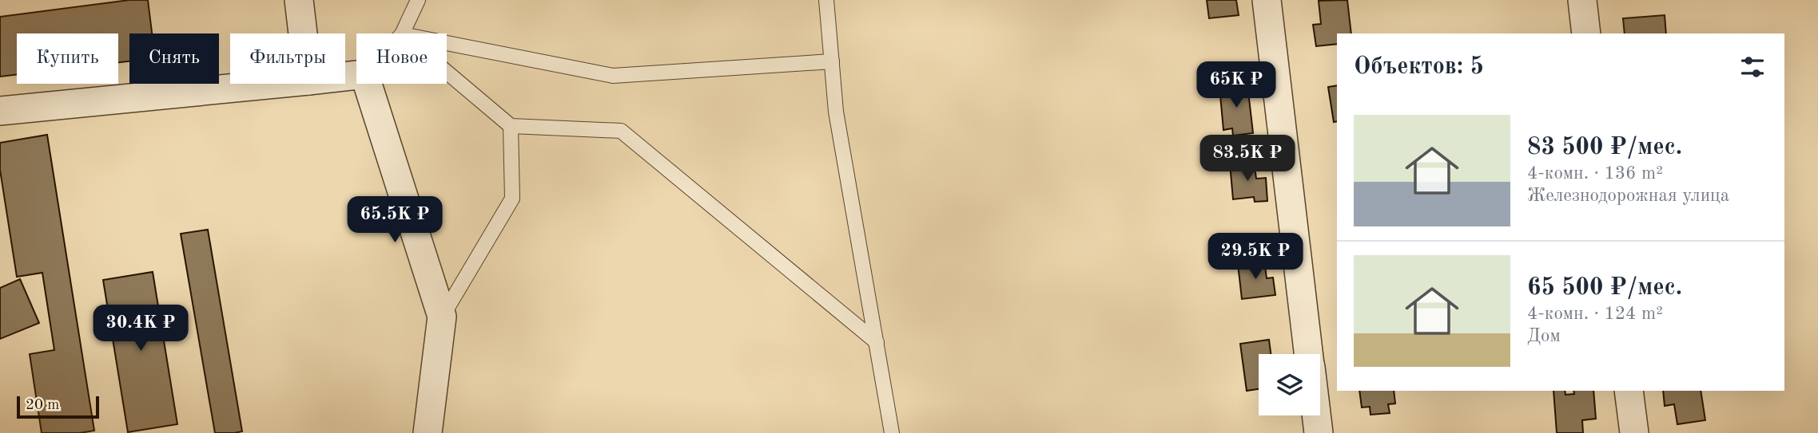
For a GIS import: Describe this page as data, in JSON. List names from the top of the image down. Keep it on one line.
{"scale_bar":"20 m","page":{"chip":["Купить","Снять","Фильтры","Новое"],"heading":"Объектов: 5","price":["65K ₽","83.5K ₽","65.5K ₽","29.5K ₽","30.4K ₽"],"list":[{"name":"83 500 ₽/мес.","note":"4-комн. · 136 m² · Железнодорожная улица"},{"name":"65 500 ₽/мес.","note":"4-комн. · 124 m² · Дом"}],"scale":"20 m"}}
